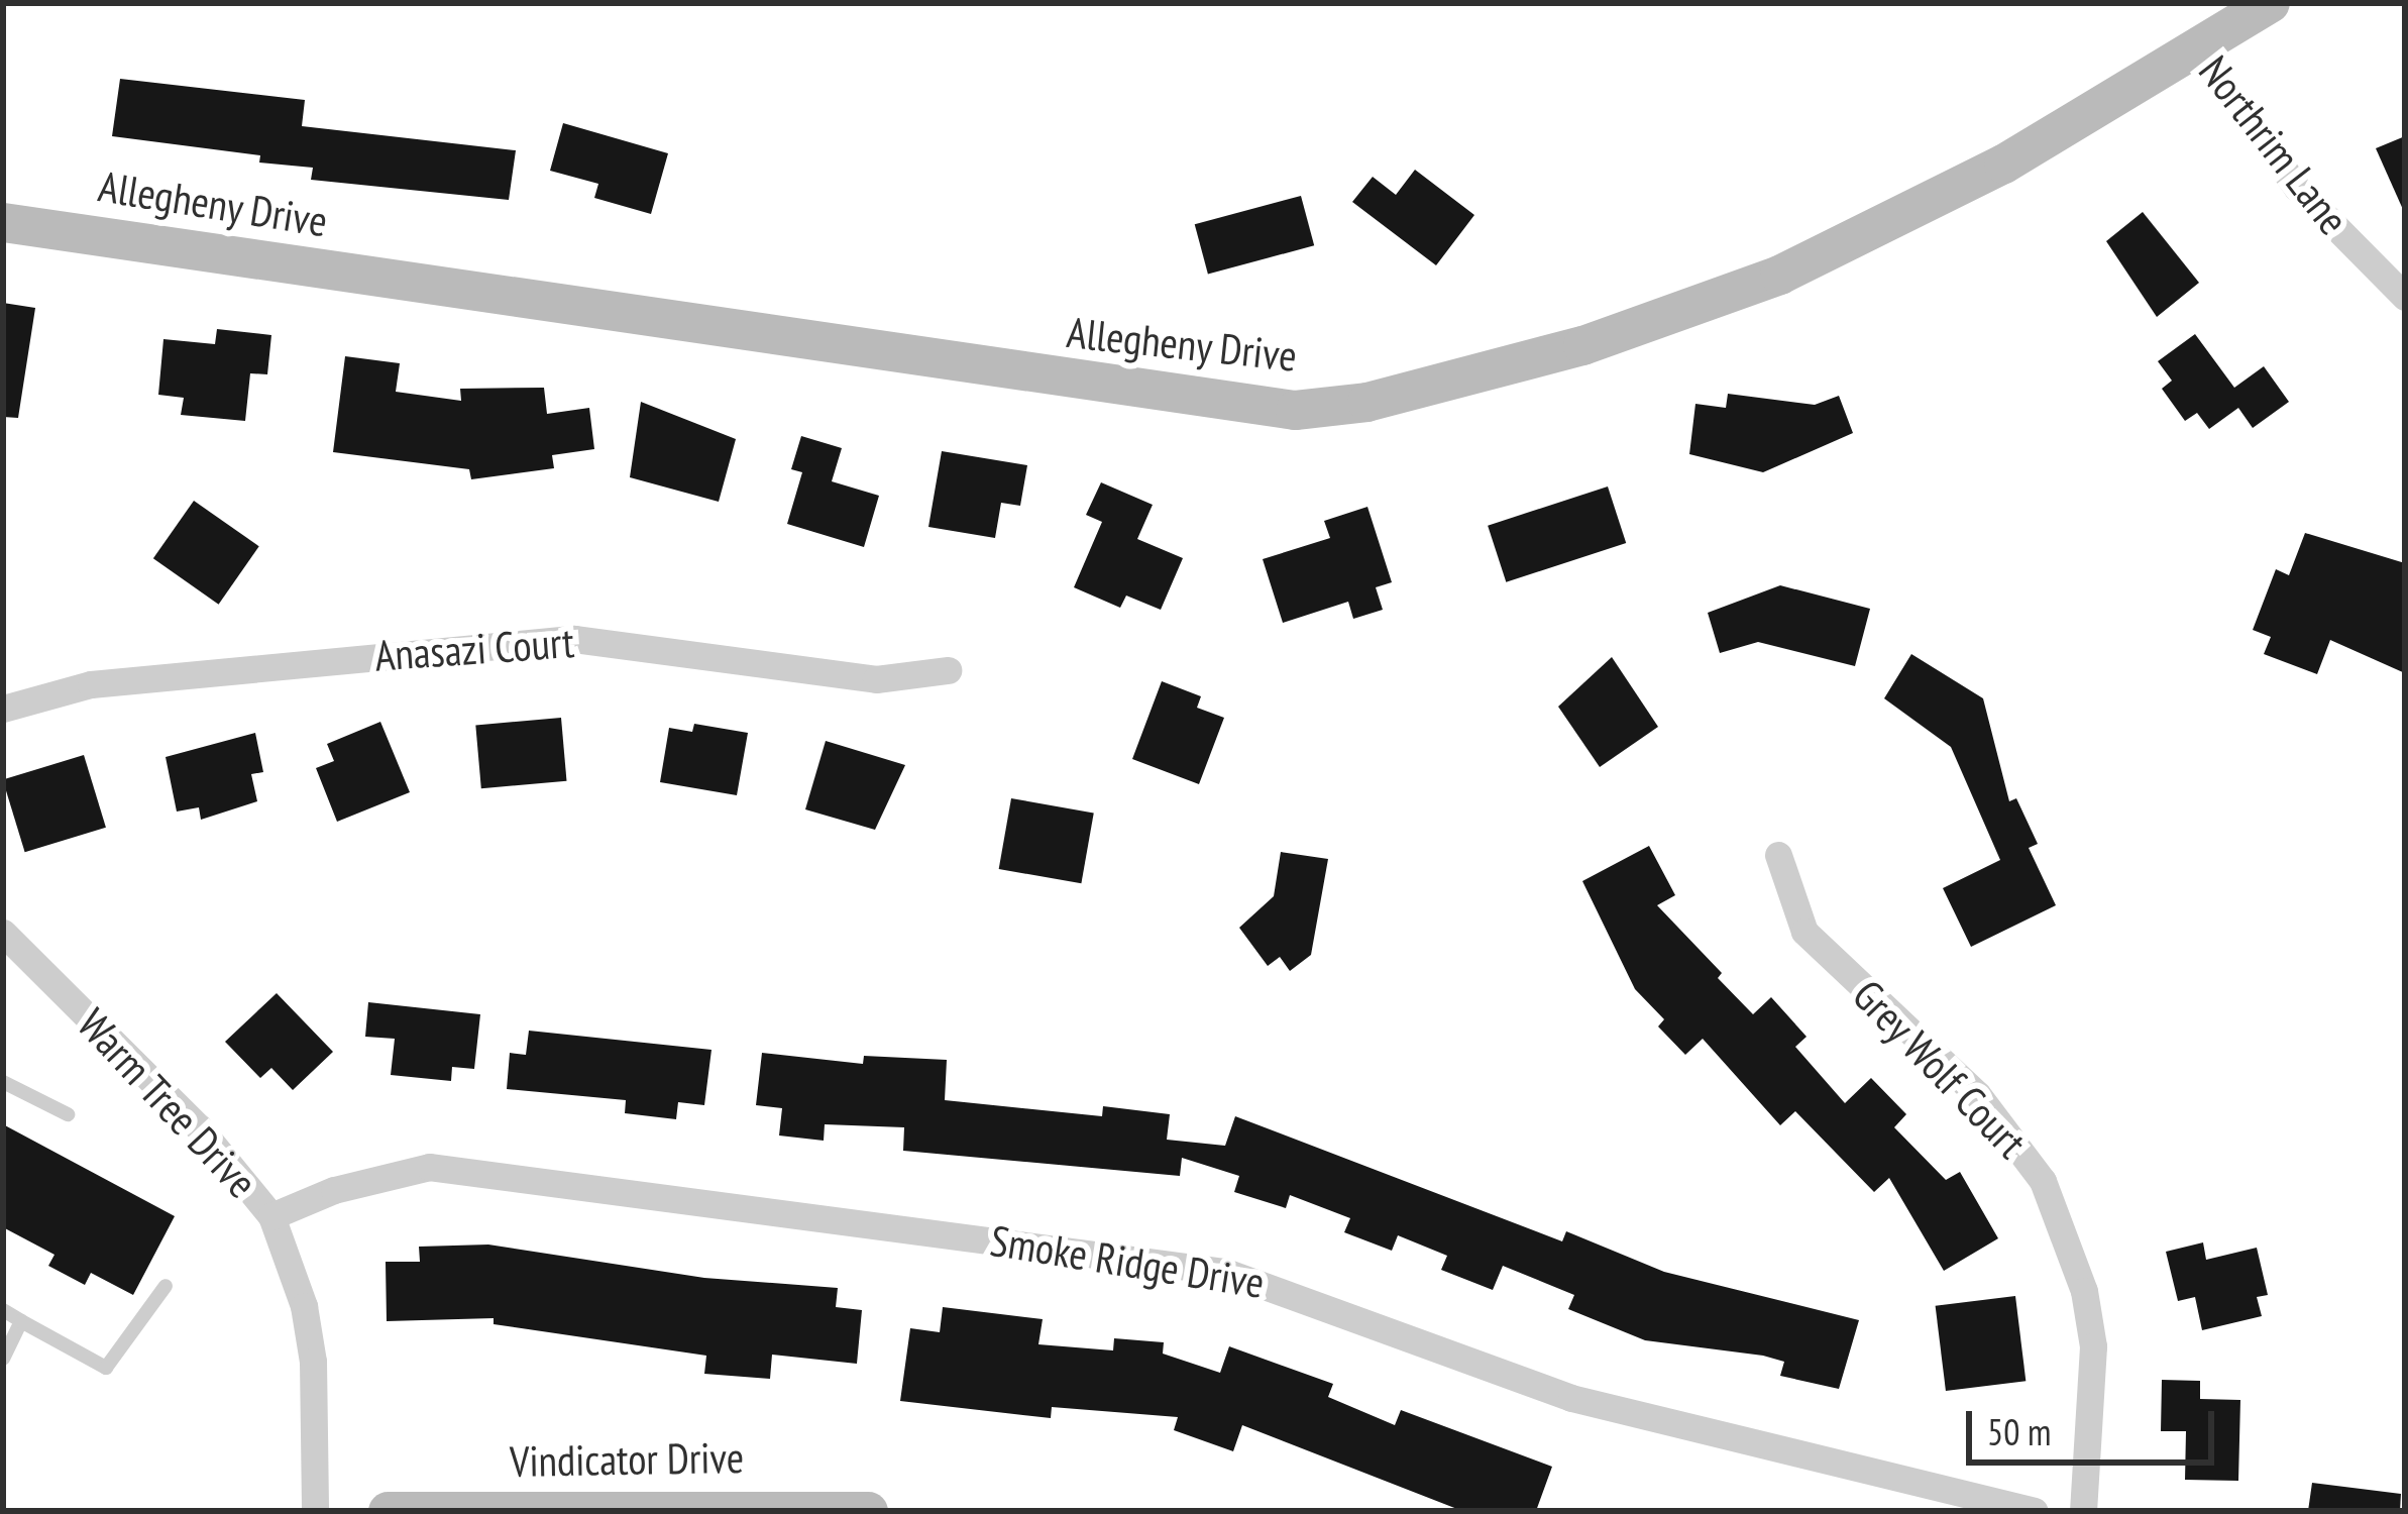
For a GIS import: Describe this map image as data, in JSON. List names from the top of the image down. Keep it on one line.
{"streets":{"street":["Northrim Lane","Allegheny Drive","Anasazi Court","Grey Wolf Court","Warm Tree Drive","Smoke Ridge Drive","Vindicator Drive"]},"crossings":[["Northrim Lane","Allegheny Drive"],["Warm Tree Drive","Smoke Ridge Drive"]],"scale_bar":"50 m"}
